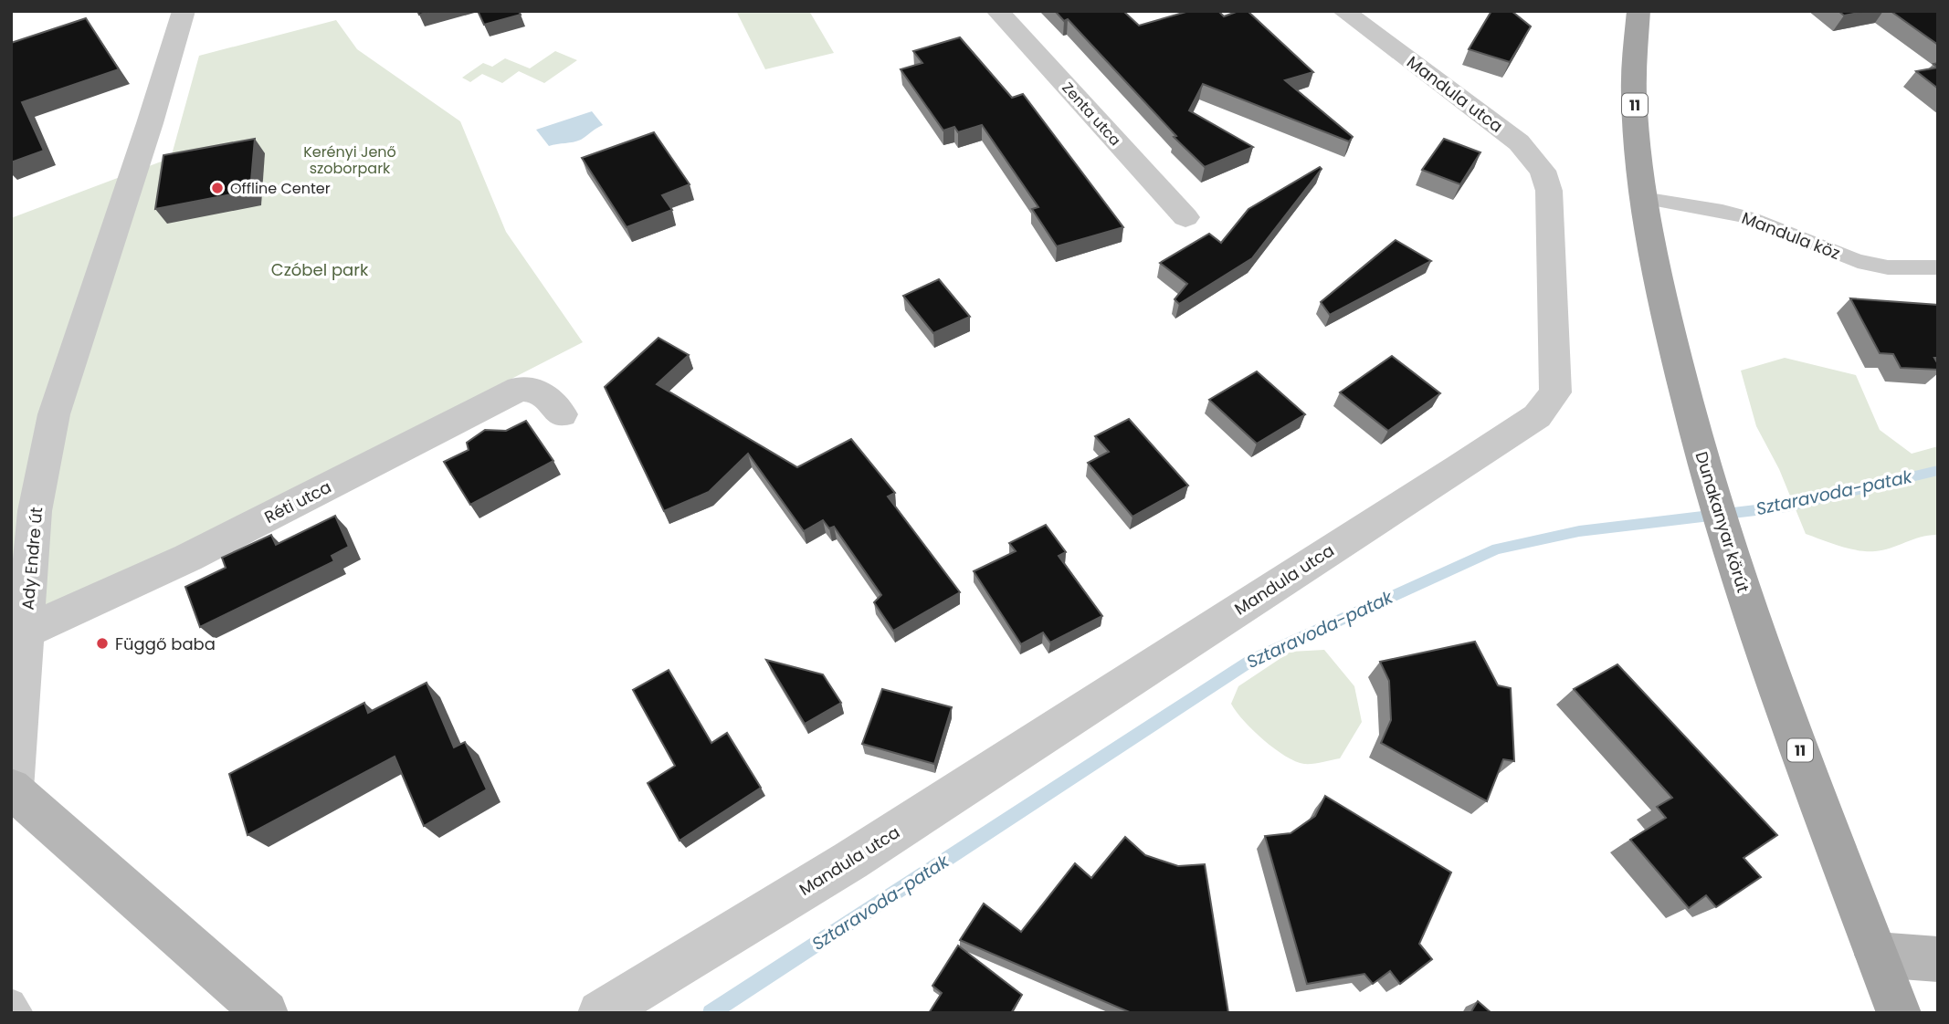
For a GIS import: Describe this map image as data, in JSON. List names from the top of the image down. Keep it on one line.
{"streets":{"main road":["11","Dunakanyar körút"],"street":["Mandula utca","Zenta utca","Réti utca","Ady Endre út"],"lane":["Mandula köz"]},"crossings":[["Mandula köz","Dunakanyar körút"],["Réti utca","Ady Endre út"]],"water":["Sztaravoda-patak"],"parks":["Kerényi Jenő szoborpark","Czóbel park"],"places":["Offline Center","Függő baba"]}
